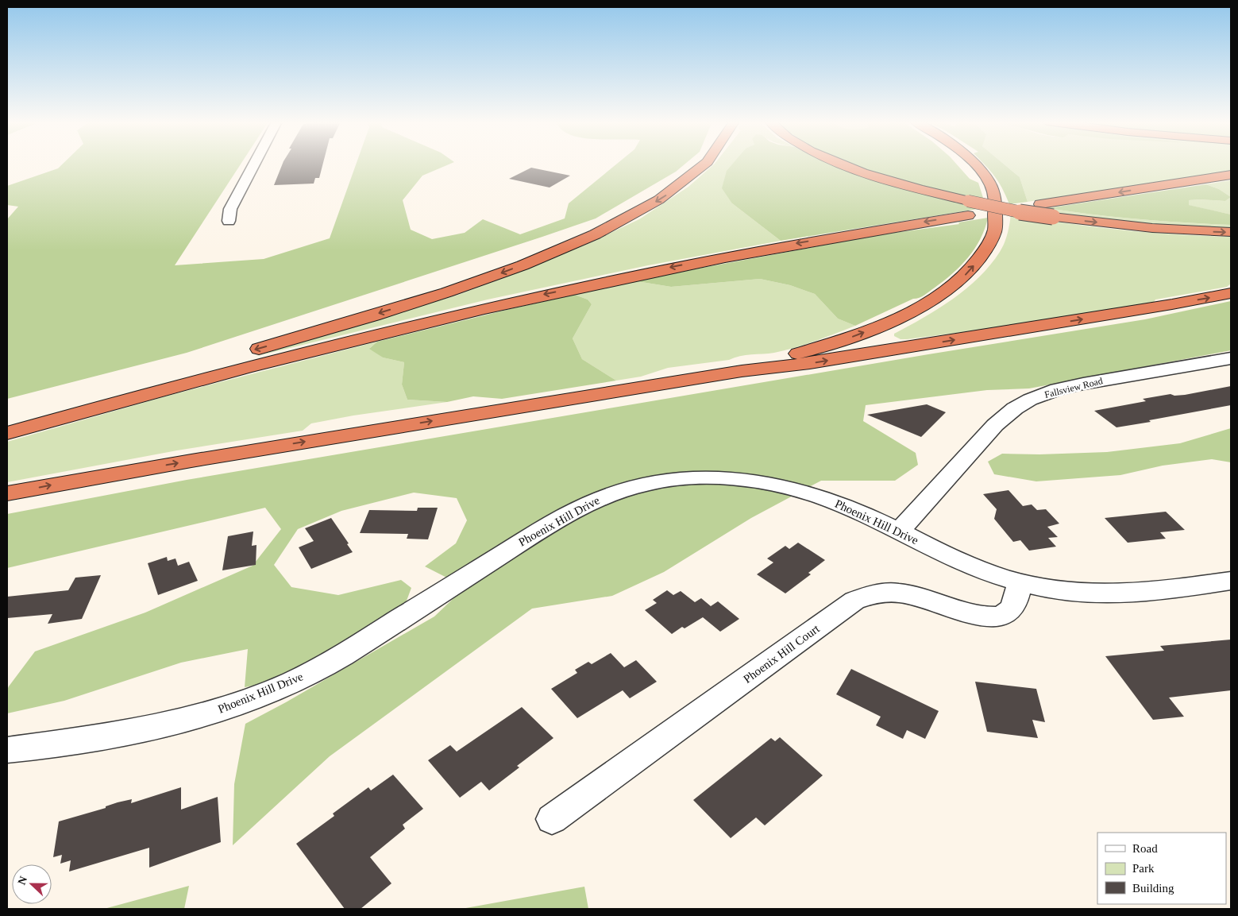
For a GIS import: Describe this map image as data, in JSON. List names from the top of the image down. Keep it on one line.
{"streets":{"street":["Fallsview Road","Phoenix Hill Drive","Phoenix Hill Court"]},"crossings":[["Fallsview Road","Phoenix Hill Drive"],["Phoenix Hill Drive","Phoenix Hill Court"]],"legend":["Road","Park","Building"],"north":"left"}
